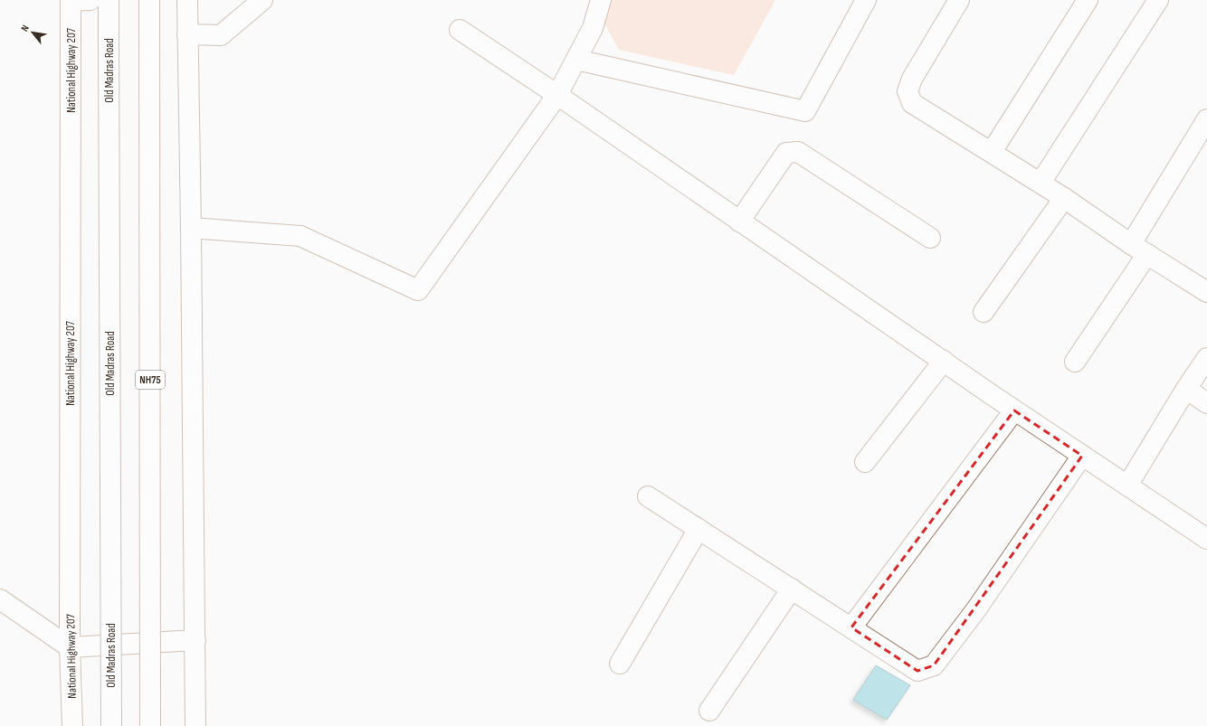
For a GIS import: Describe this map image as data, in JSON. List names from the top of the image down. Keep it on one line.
{"streets":{"main road":["National Highway 207","Old Madras Road","NH75"]},"north":"top left"}
